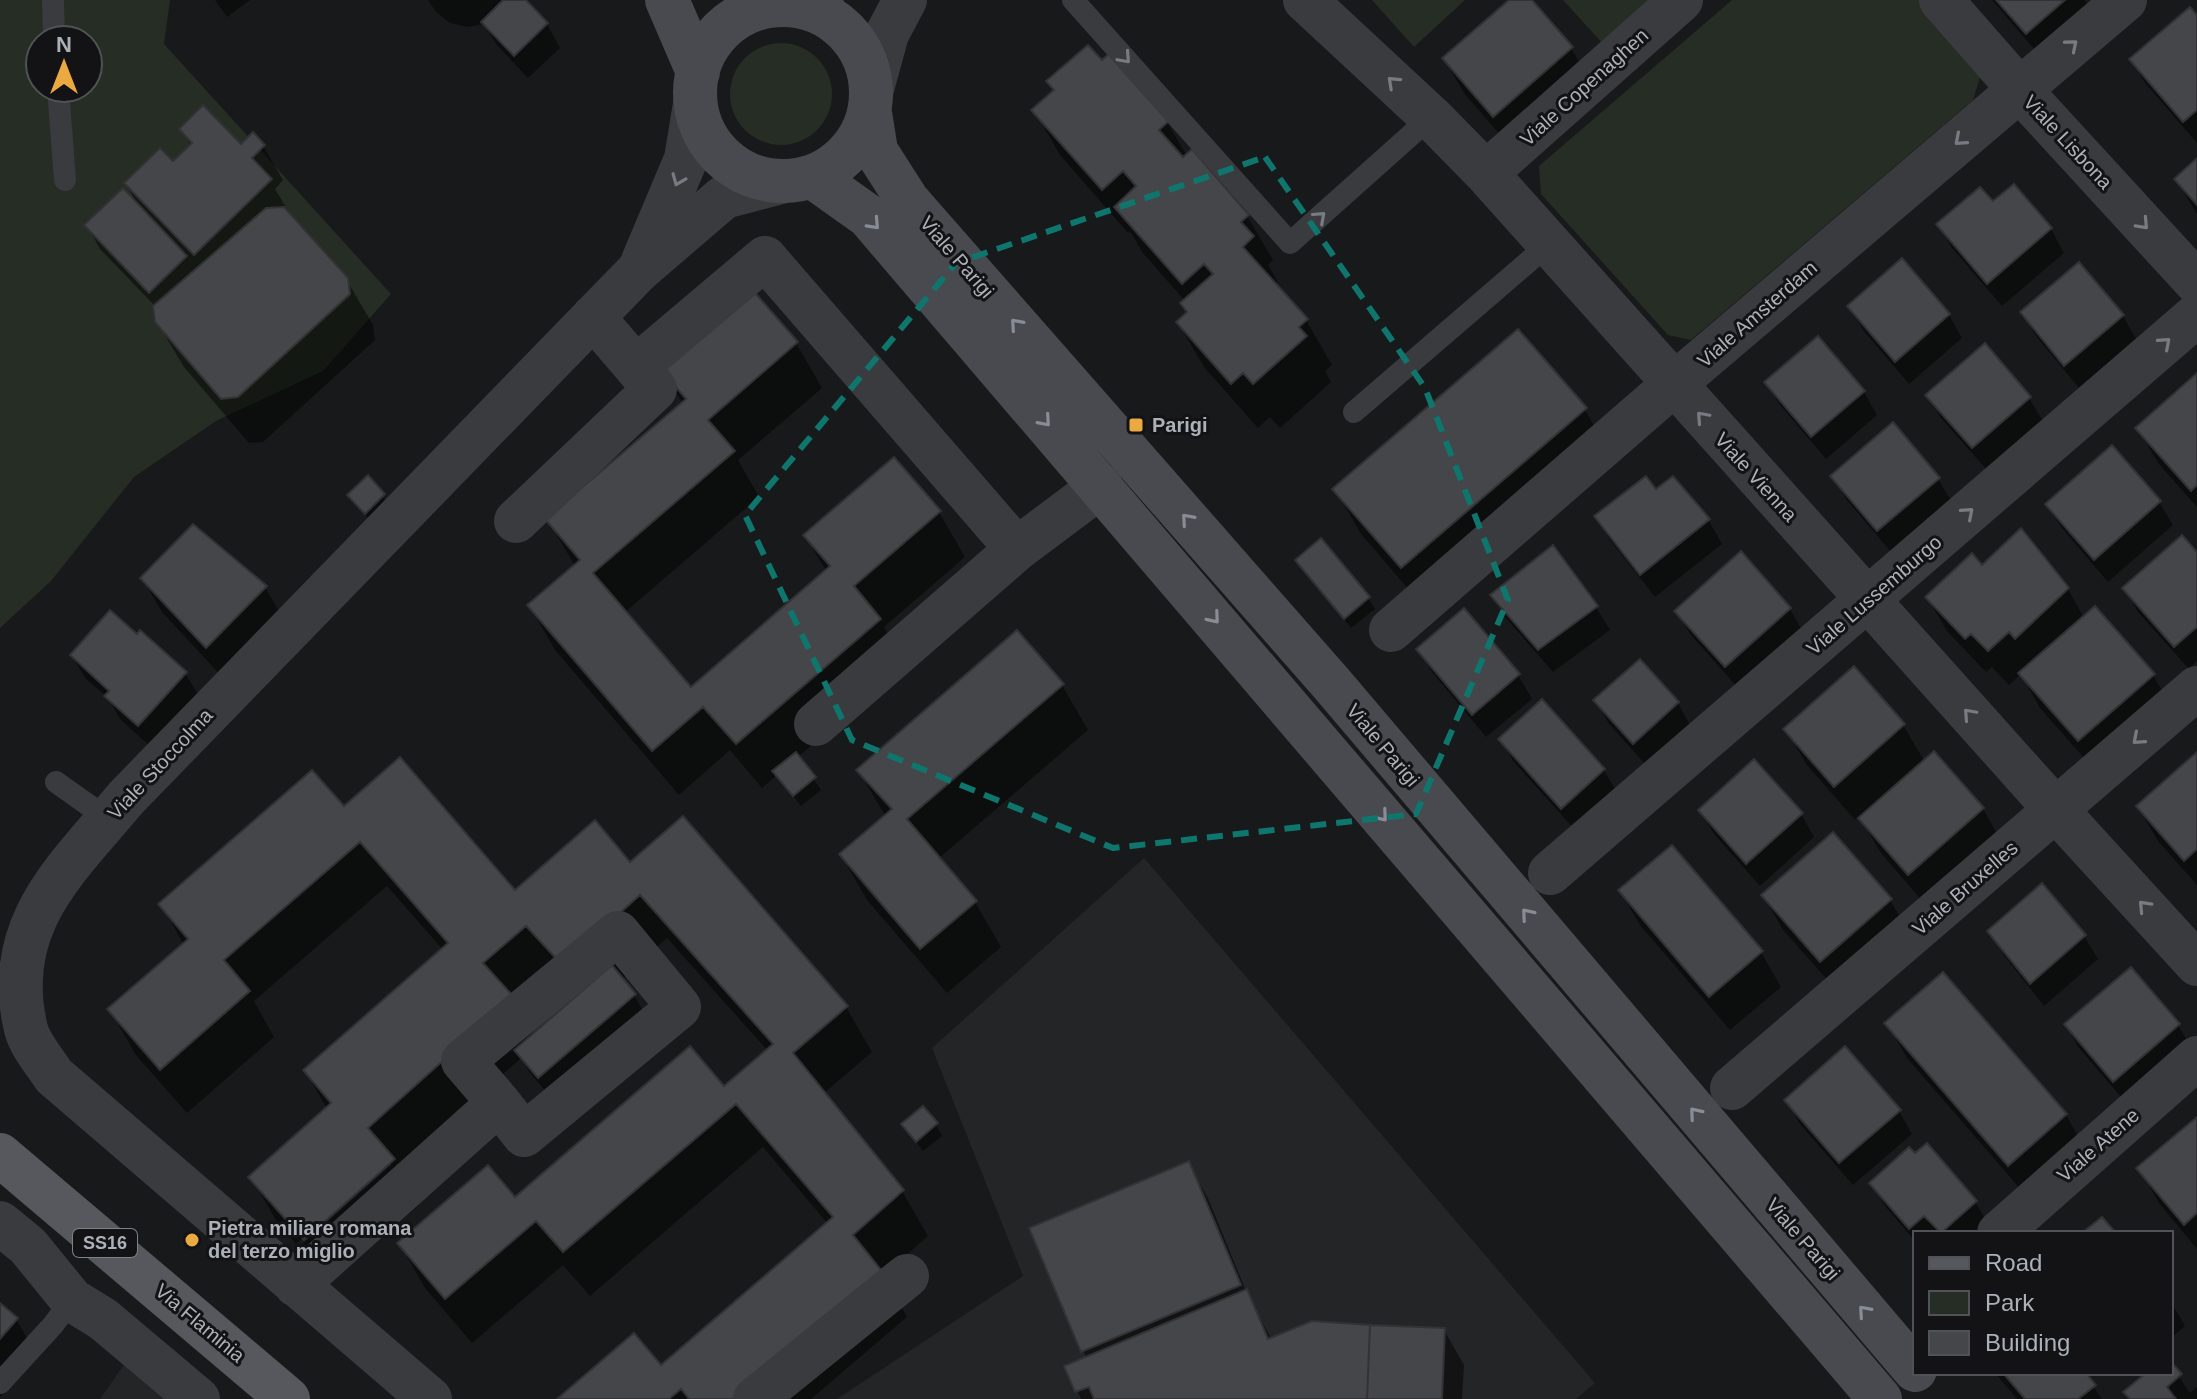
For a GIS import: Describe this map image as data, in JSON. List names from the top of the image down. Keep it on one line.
{"streets":{"main road":["Viale Parigi","SS16","Via Flaminia"],"street":["Viale Copenaghen","Viale Lisbona","Viale Amsterdam","Viale Vienna","Viale Lussemburgo","Viale Stoccolma","Viale Bruxelles","Viale Atene"]},"crossings":[["Viale Copenaghen","Viale Vienna"],["Viale Lisbona","Viale Amsterdam"],["Viale Parigi","Viale Stoccolma"],["Viale Amsterdam","Viale Vienna"],["Viale Vienna","Viale Lussemburgo"],["Viale Vienna","Viale Bruxelles"]],"one_way":["Viale Lisbona","Viale Vienna","Viale Lussemburgo"],"places":{"transit":["Parigi"],"other":["Pietra miliare romana del terzo miglio"]},"legend":["Road","Park","Building"],"north":"top"}
